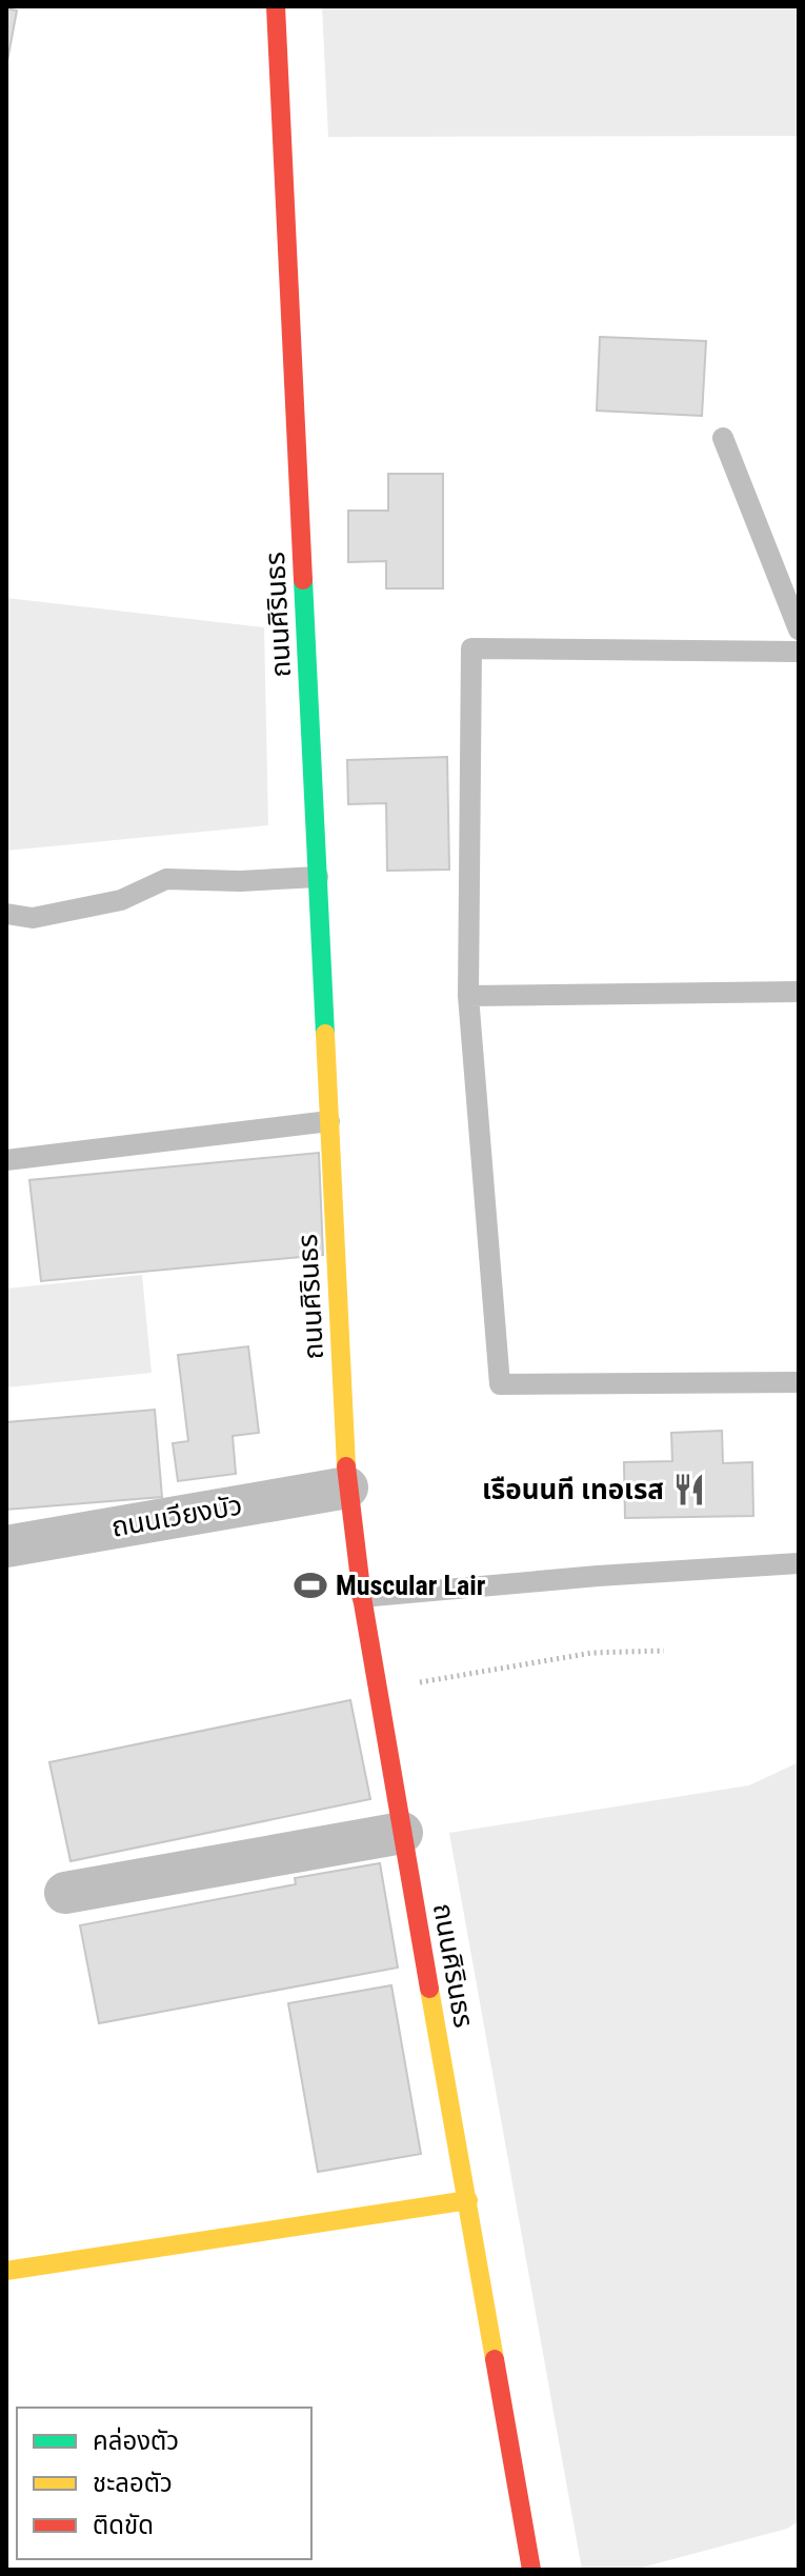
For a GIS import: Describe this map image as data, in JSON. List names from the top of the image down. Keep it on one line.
{"streets":{"street":["ถนนศิรินธร","ถนนเวียงบัว"]},"crossings":[["ถนนศิรินธร","ถนนเวียงบัว"]],"places":{"restaurant":["เรือนนที เทอเรส"],"sports":["Muscular Lair"]},"legend":["คล่องตัว","ชะลอตัว","ติดขัด"]}
